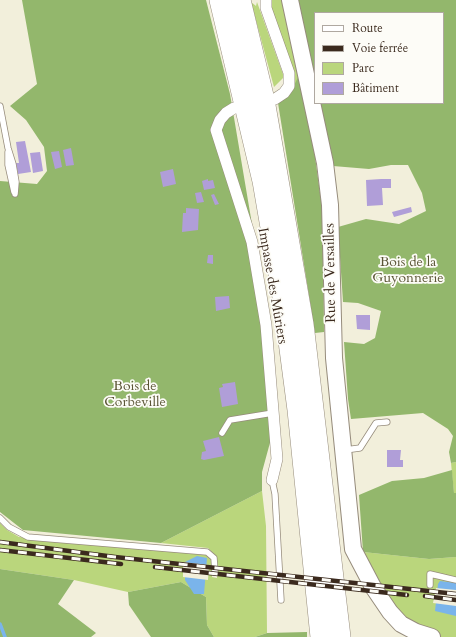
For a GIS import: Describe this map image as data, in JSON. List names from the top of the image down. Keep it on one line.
{"streets":{"main road":["Rue de Versailles"],"street":["Impasse des Mûriers"]},"parks":["Bois de la Guyonnerie","Bois de Corbeville"],"legend":["Route","Voie ferrée","Parc","Bâtiment"]}
